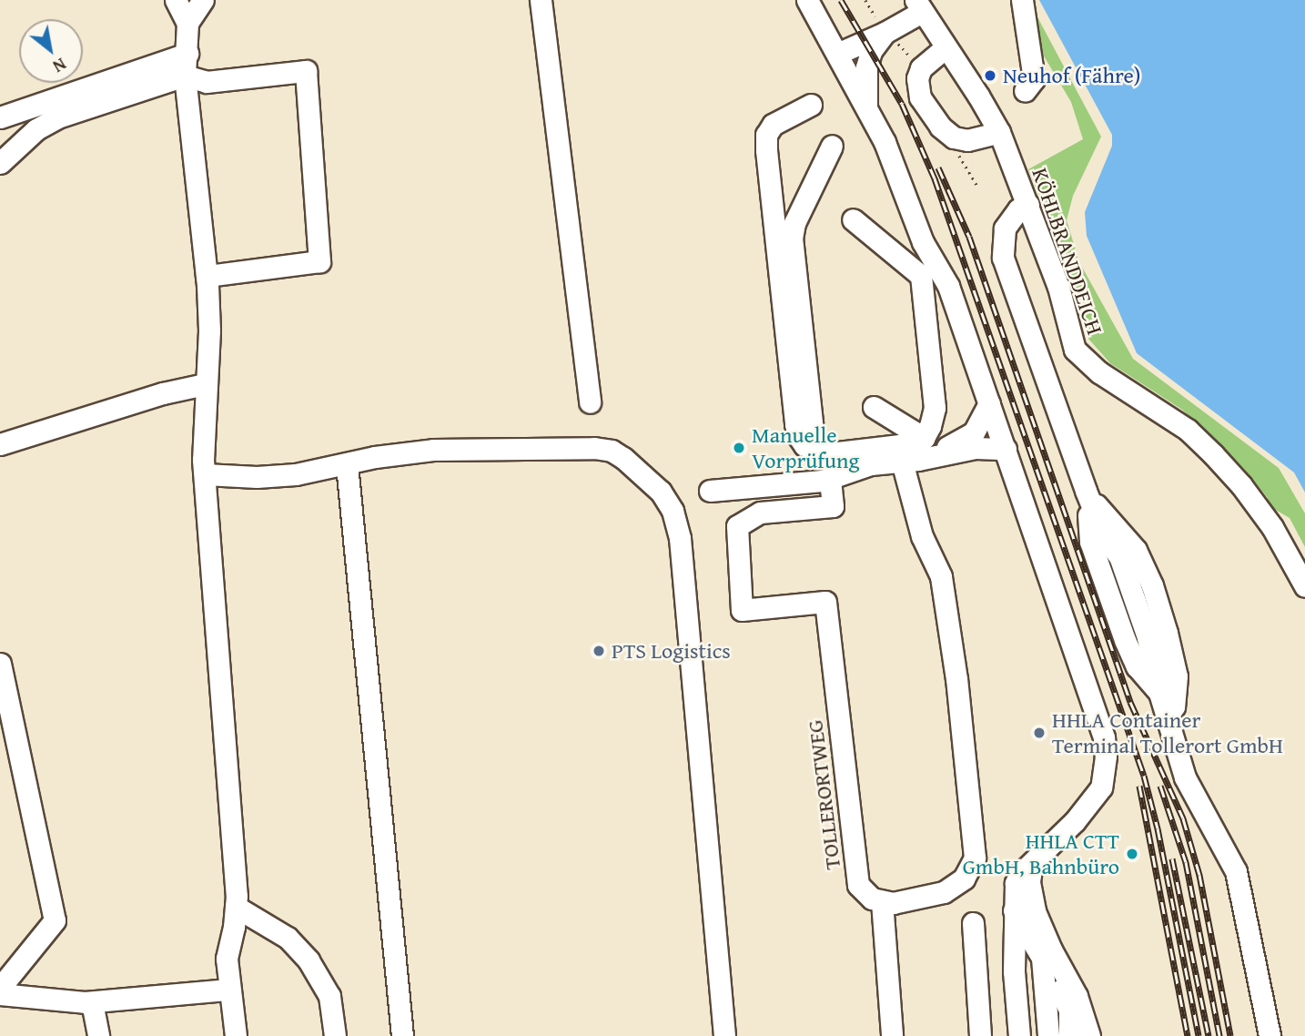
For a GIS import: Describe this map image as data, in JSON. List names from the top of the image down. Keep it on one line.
{"streets":{"street":["KÖHLBRANDDEICH","TOLLERORTWEG"]},"places":["Neuhof (Fähre)","Manuelle Vorprüfung","PTS Logistics","HHLA Container Terminal Tollerort GmbH","HHLA CTT GmbH, Bahnbüro"],"north":"bottom right"}
